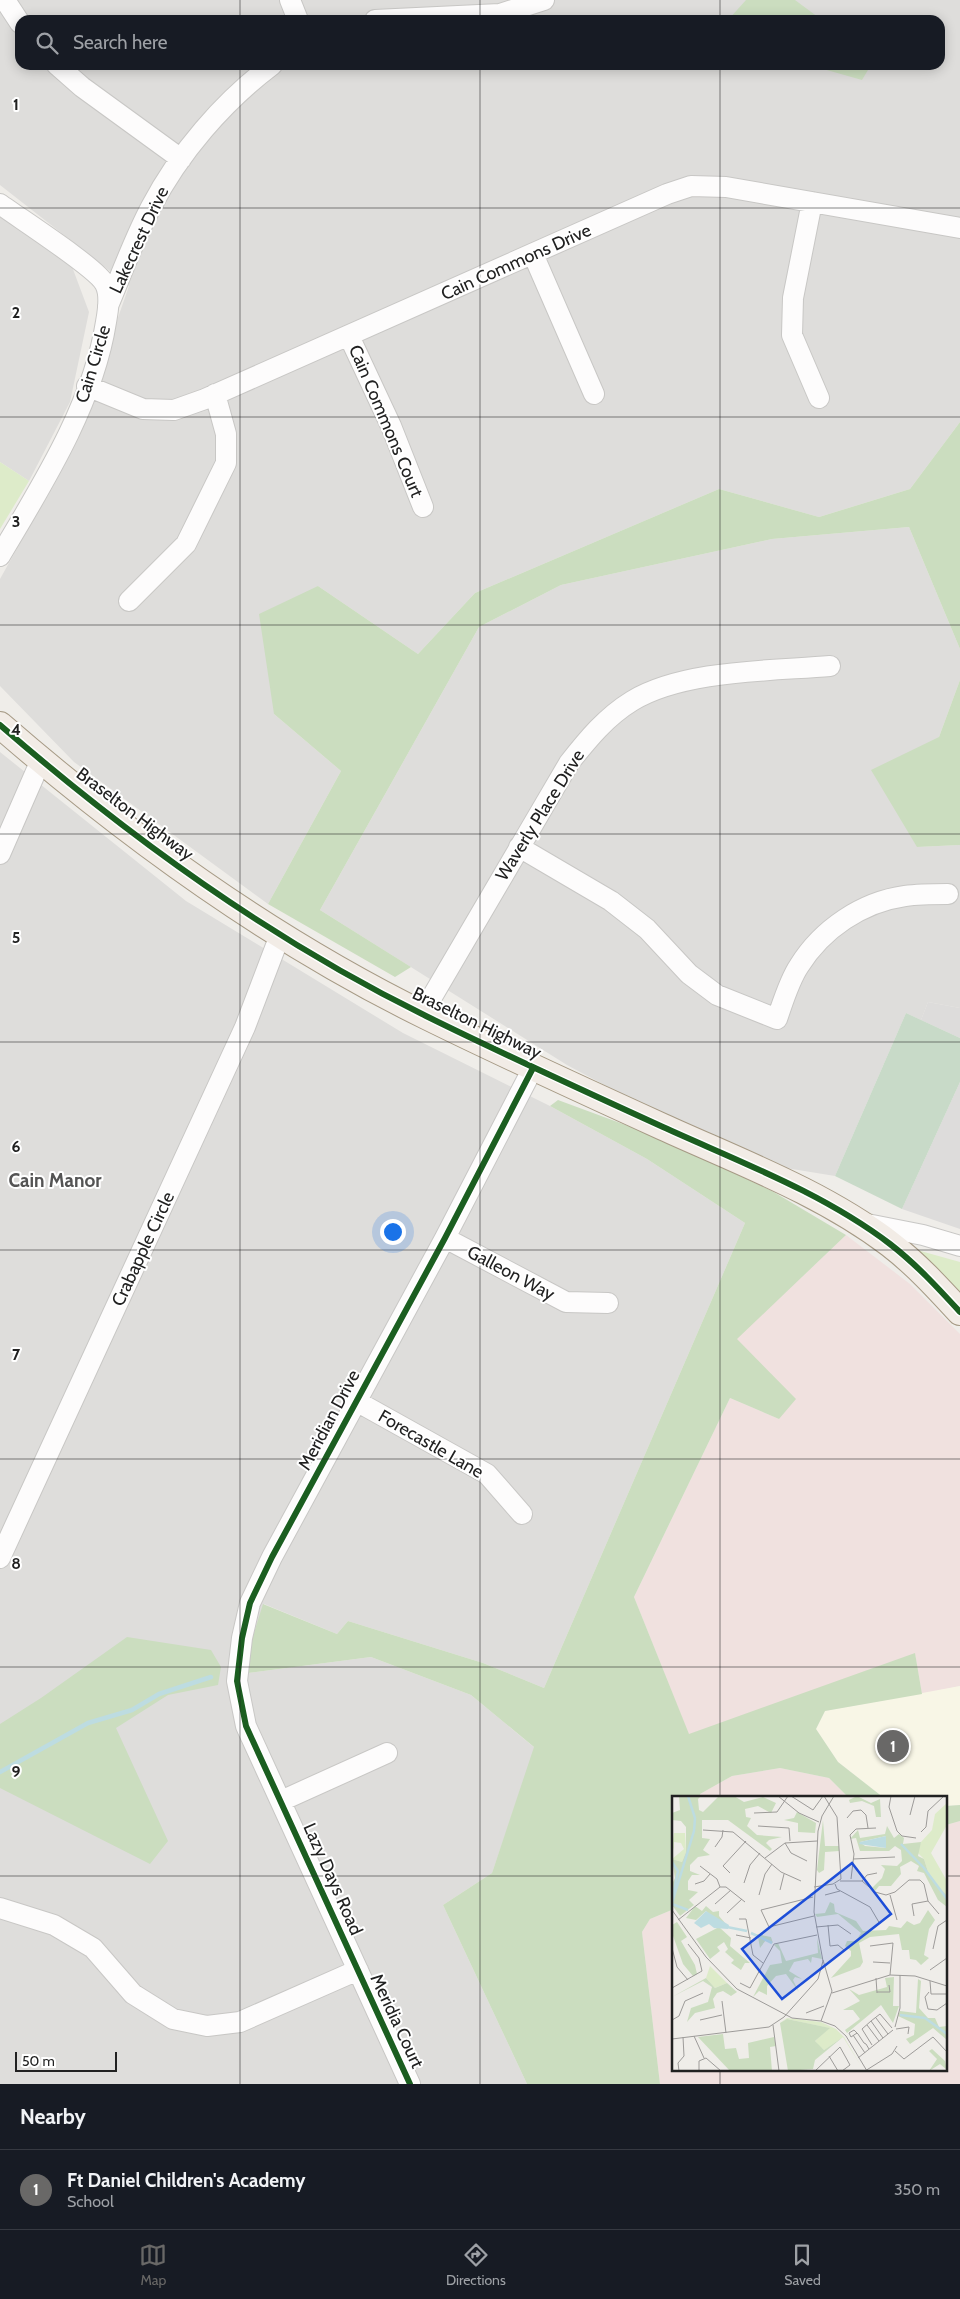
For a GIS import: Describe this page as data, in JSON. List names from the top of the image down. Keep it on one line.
{"streets":{"main road":["Braselton Highway"],"street":["Lakecrest Drive","Cain Commons Drive","Cain Circle","Cain Commons Court","Waverly Place Drive","Crabapple Circle","Galleon Way","Meridian Drive","Forecastle Lane","Lazy Days Road","Meridia Court"]},"crossings":[["Lakecrest Drive","Cain Circle"],["Cain Commons Drive","Cain Circle"],["Cain Commons Drive","Cain Commons Court"],["Braselton Highway","Waverly Place Drive"],["Braselton Highway","Crabapple Circle"],["Braselton Highway","Meridian Drive"],["Galleon Way","Meridian Drive"],["Meridian Drive","Forecastle Lane"],["Meridian Drive","Lazy Days Road"],["Lazy Days Road","Meridia Court"]],"districts":["Cain Manor"],"scale_bar":"50 m","page":{"search":"Search here","pins":"1","scale":"50 m","heading":"Nearby","list":[{"mark":"1","name":"Ft Daniel Children's Academy","note":"School","value":"350 m"}],"nav":["Map","Directions","Saved"]},"grid":{"rows":["1","2","3","4","5","6","7","8","9"]}}
